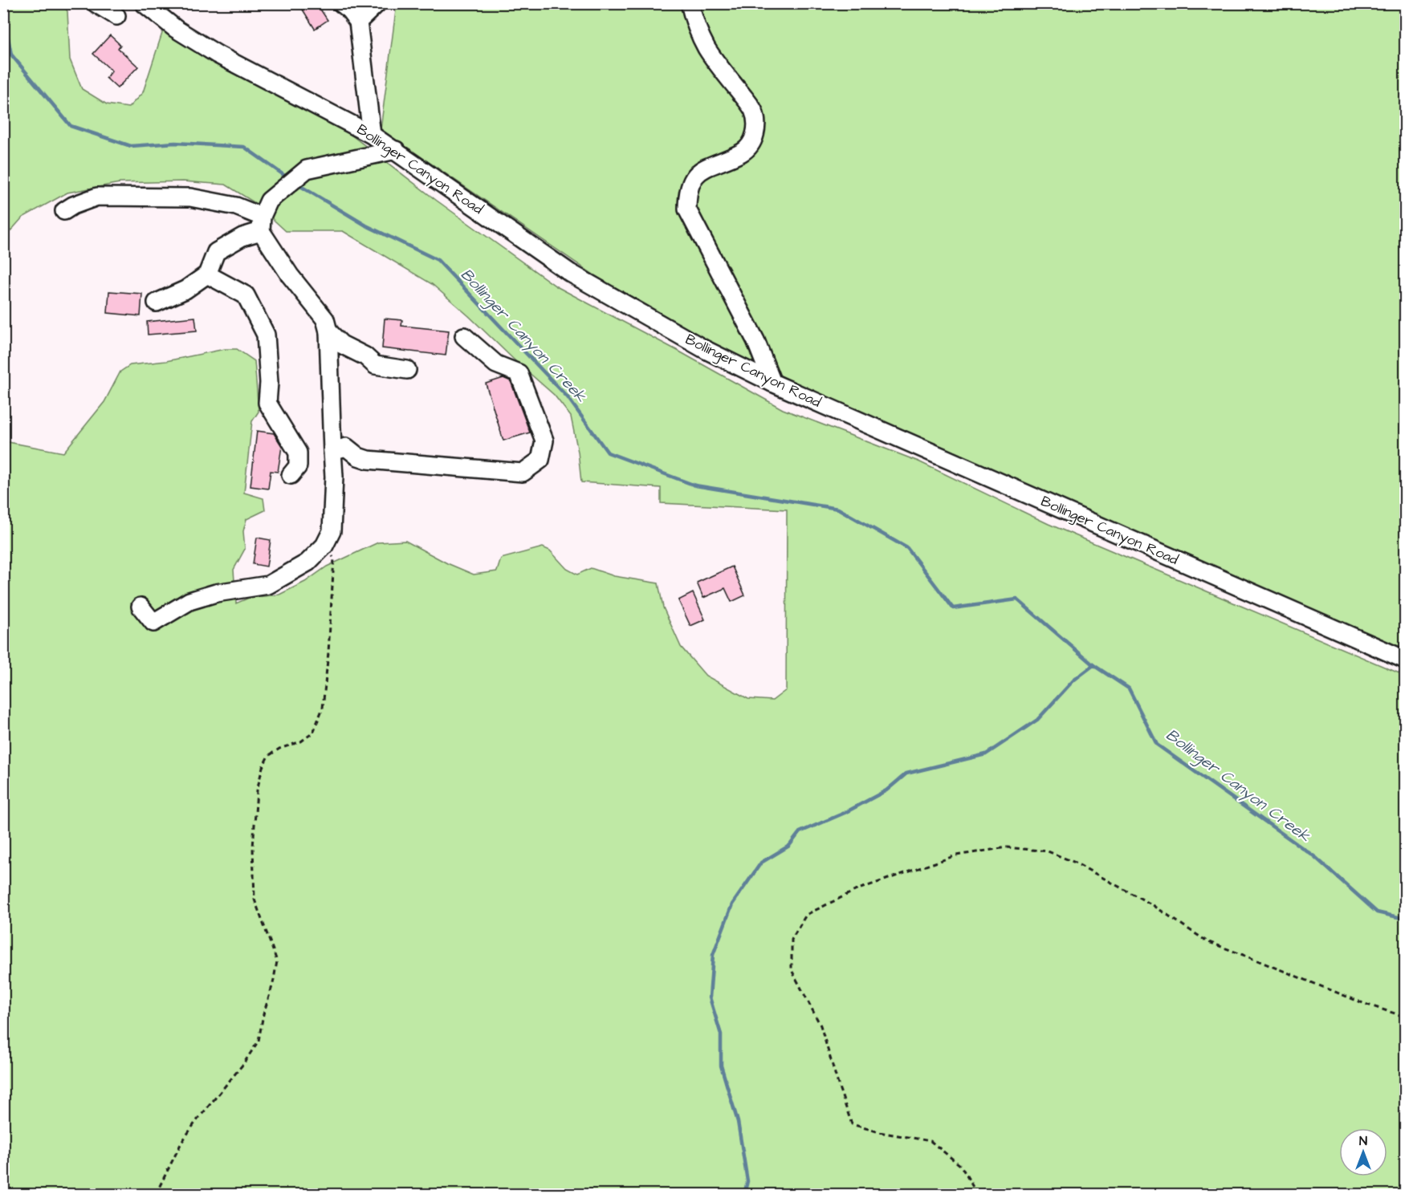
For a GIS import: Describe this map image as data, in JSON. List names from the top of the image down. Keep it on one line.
{"streets":{"street":["Bollinger Canyon Road"]},"water":["Bollinger Canyon Creek"],"north":"top"}
